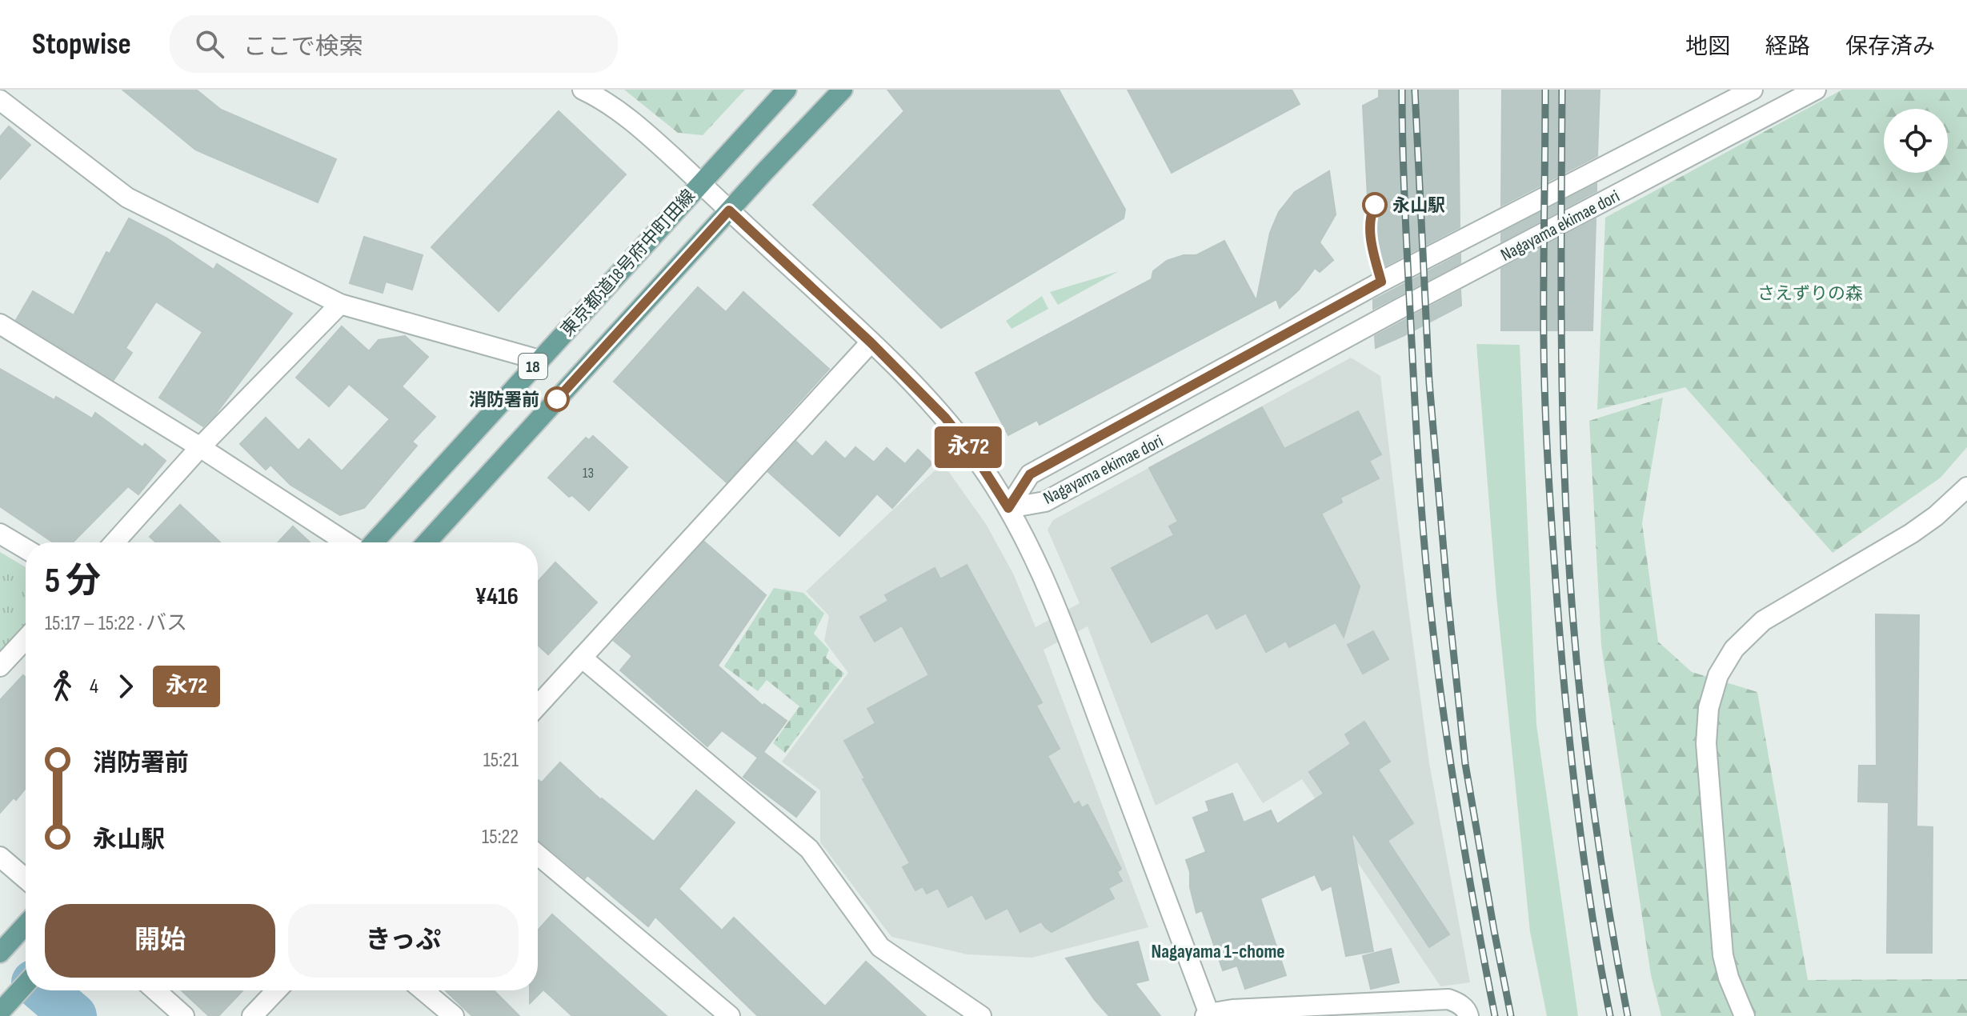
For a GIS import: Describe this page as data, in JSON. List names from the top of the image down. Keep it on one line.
{"streets":{"main road":["東京都道18号府中町田線","18"],"street":["Nagayama ekimae dori"]},"districts":["Nagayama 1-chome"],"parks":["さえずりの森"],"places":["永山駅","消防署前"],"lines":["bus line 永72"],"house_numbers":["13"],"page":{"header":"Stopwise","search":"ここで検索","nav":["地図","経路","保存済み"],"on_map":"永72","heading":["5 分","15:17 – 15:22 · バス","¥416"],"legs":["4","永72"],"list":[{"name":"消防署前","value":"15:21"},{"name":"永山駅","value":"15:22"}],"buttons":["開始","きっぷ"]}}
